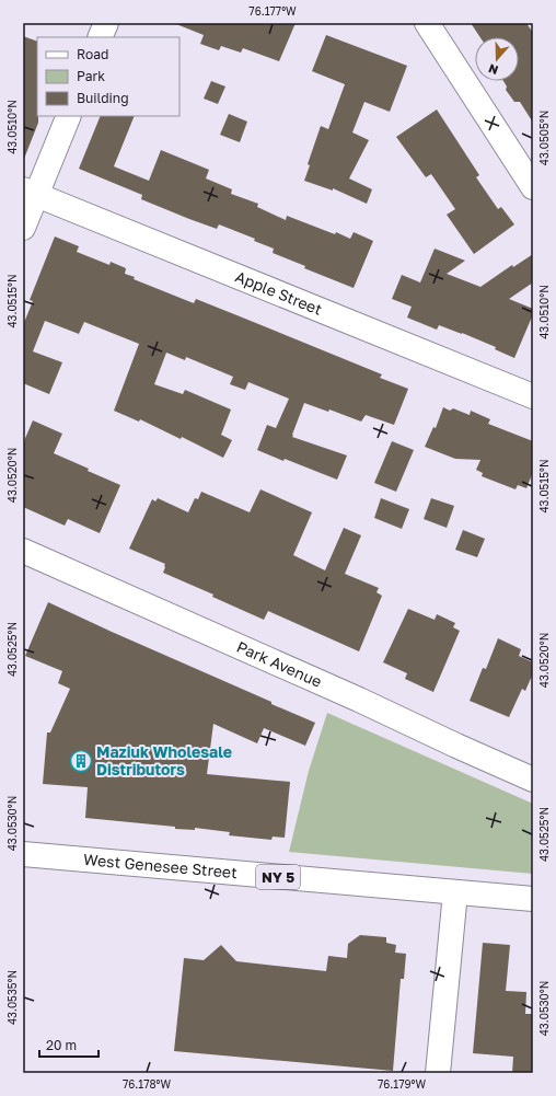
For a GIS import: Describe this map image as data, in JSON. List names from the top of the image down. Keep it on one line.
{"streets":{"street":["Apple Street","Park Avenue","West Genesee Street","NY 5"]},"places":{"building":["Maziuk Wholesale Distributors"]},"legend":["Road","Park","Building"],"scale_bar":"20 m","north":"bottom","coordinates":["76.177°W","43.0510°N","43.0505°N","43.0515°N","43.0520°N","43.0525°N","43.0530°N","43.0535°N","76.178°W","76.179°W"]}
